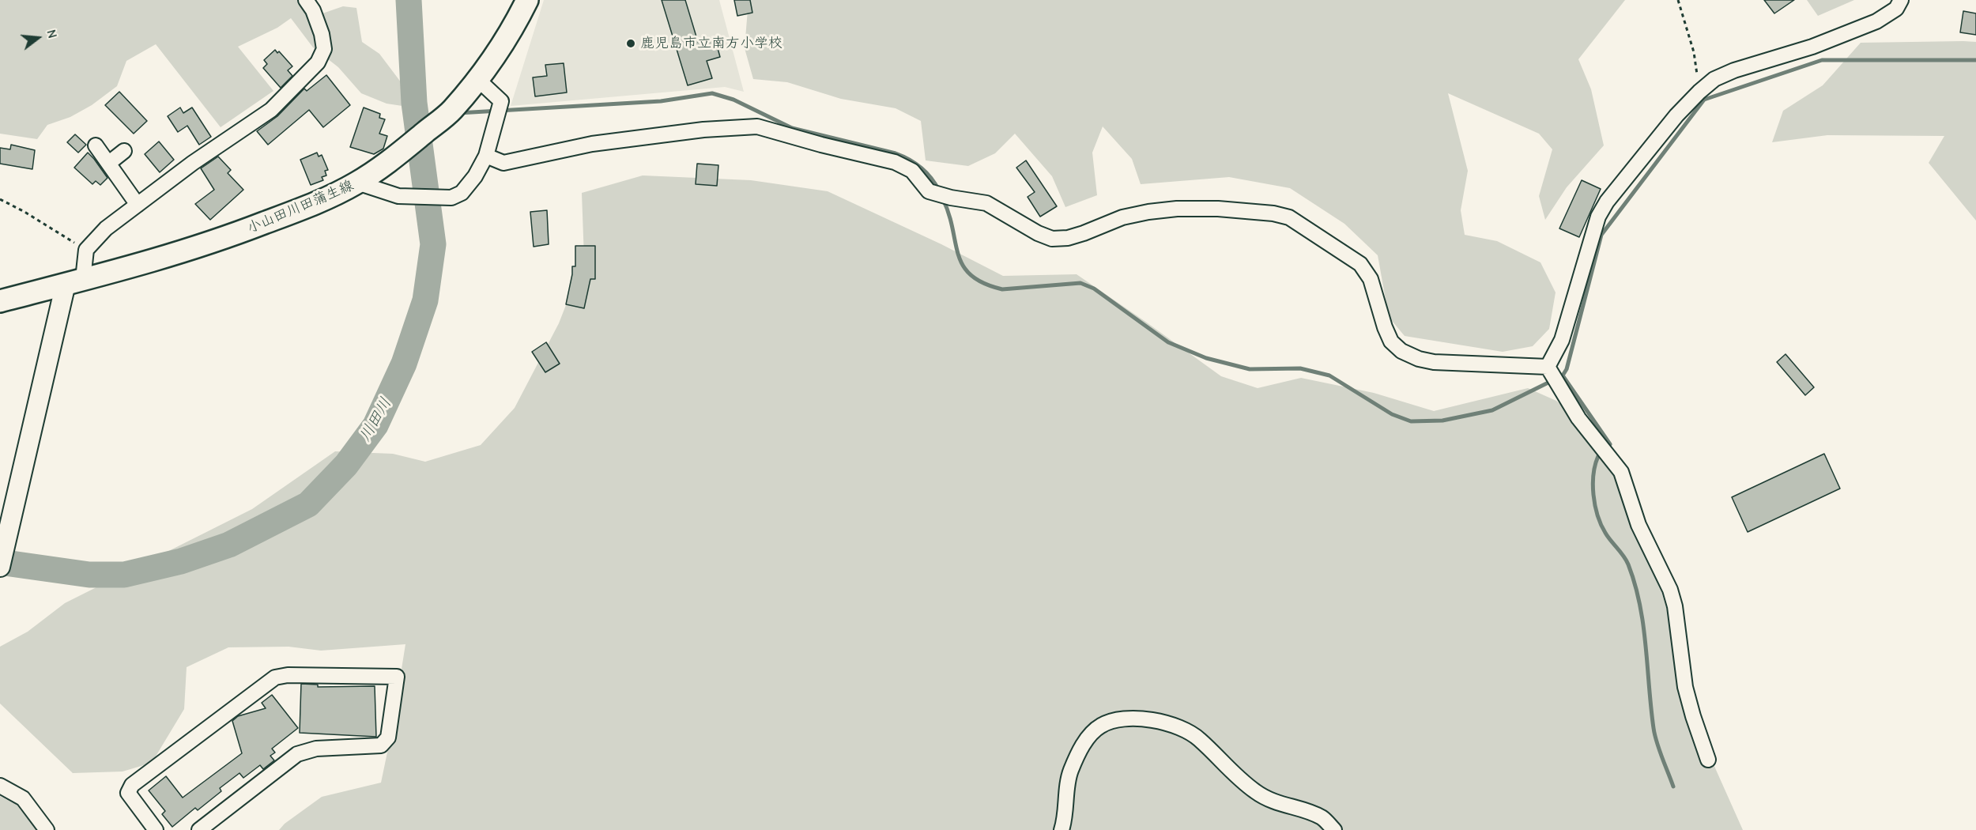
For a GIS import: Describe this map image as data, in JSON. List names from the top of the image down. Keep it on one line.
{"streets":{"main road":["小山田川田蒲生線"]},"water":["川田川"],"places":["鹿児島市立南方小学校"],"north":"right"}
